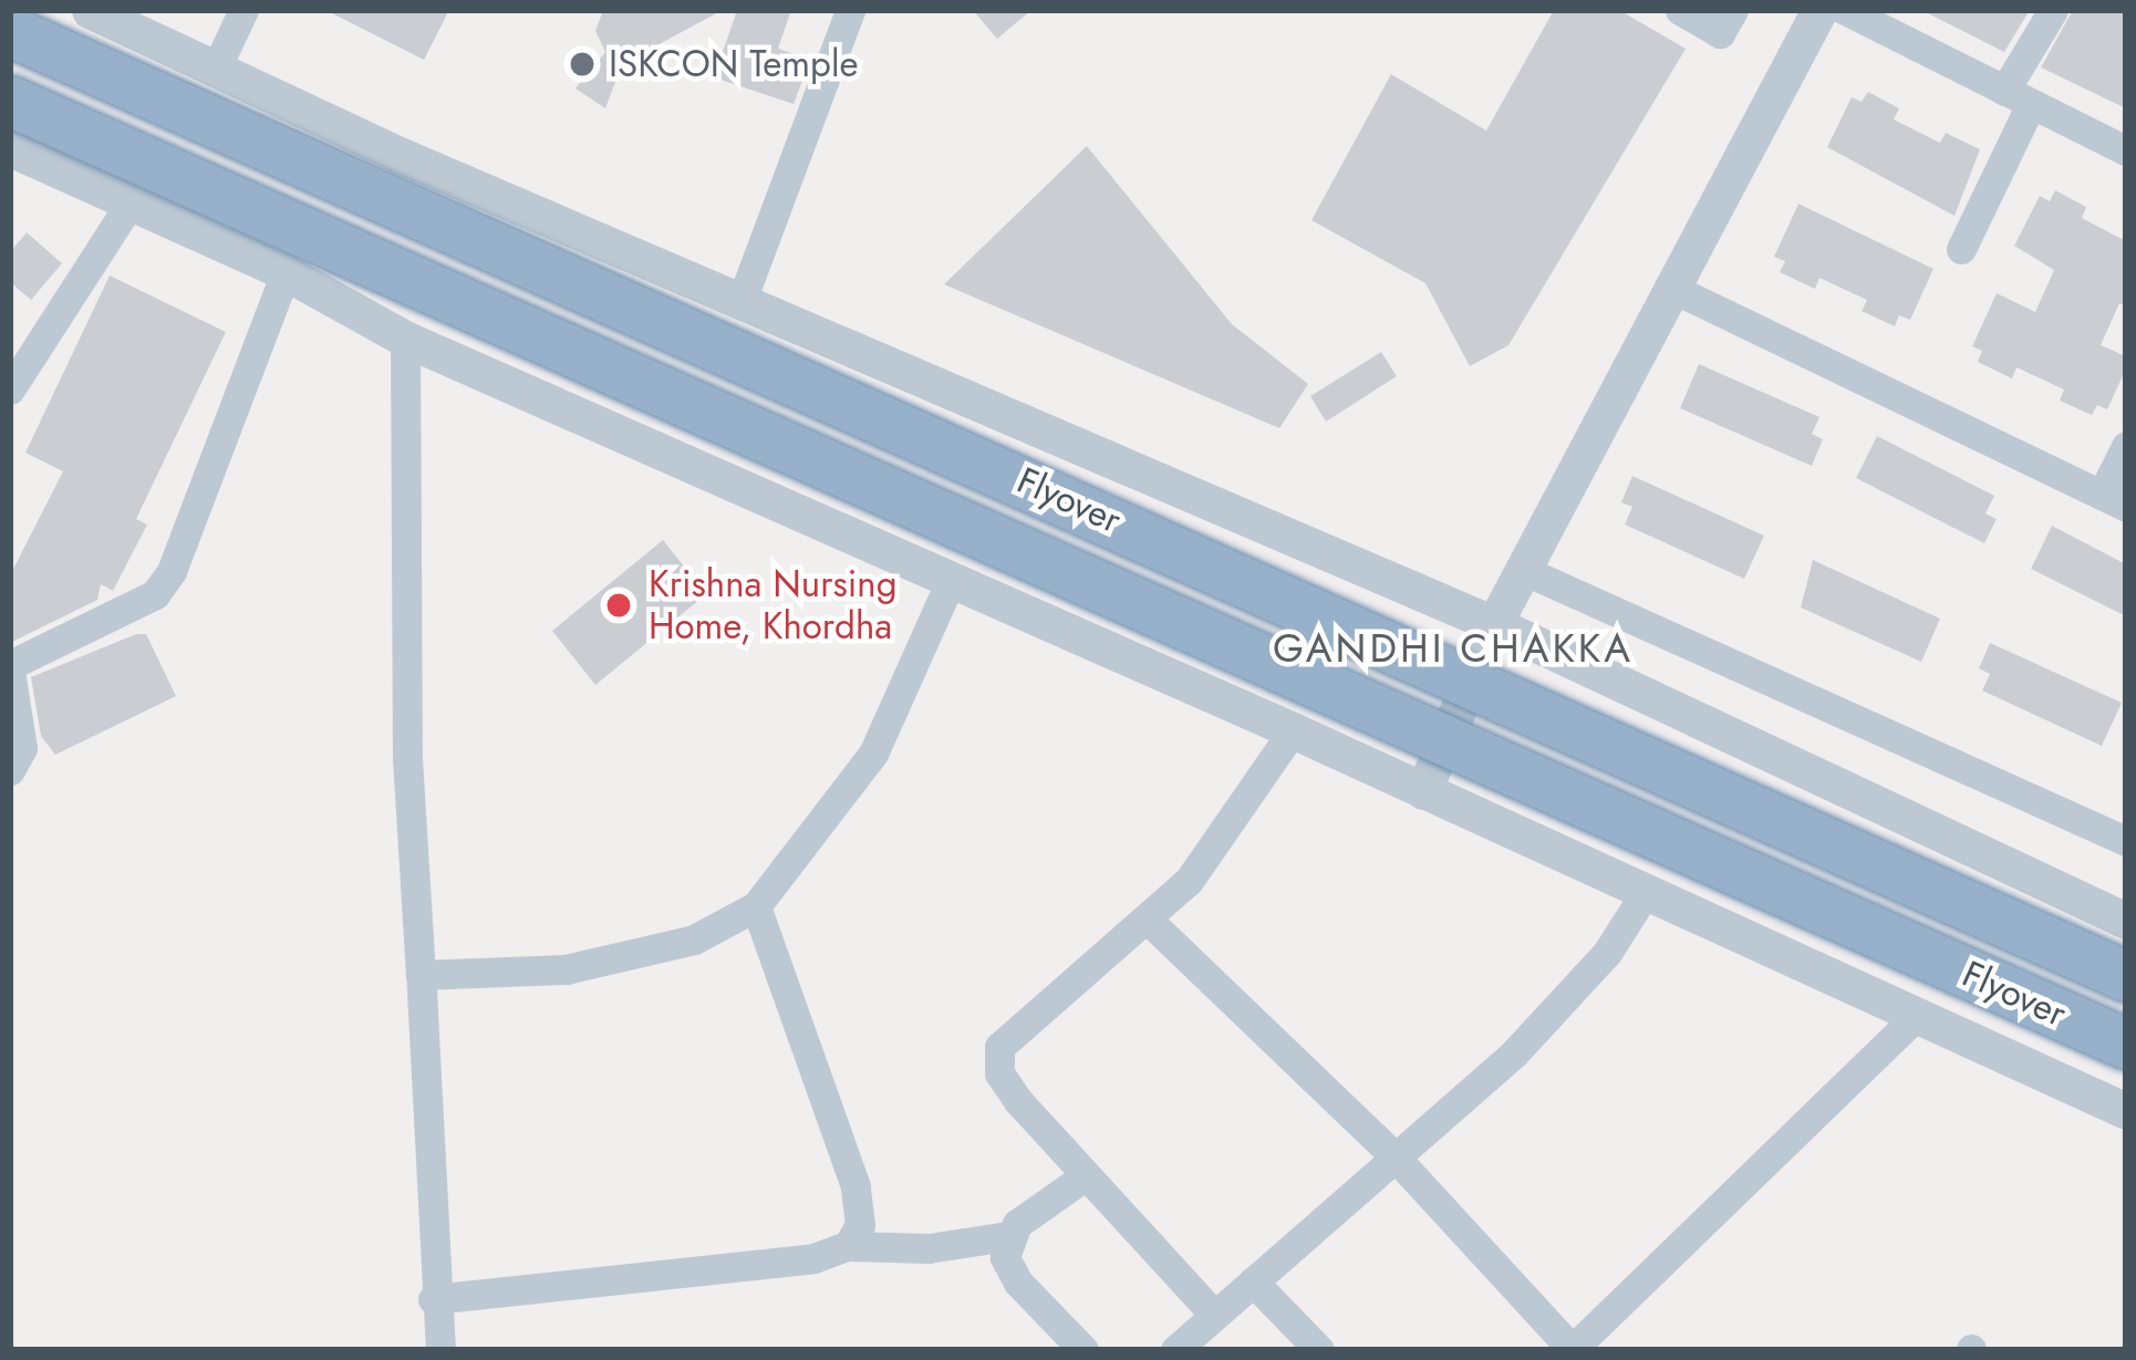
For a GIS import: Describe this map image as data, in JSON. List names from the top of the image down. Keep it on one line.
{"streets":{"highway":["Flyover"]},"districts":["GANDHI CHAKKA"],"places":["ISKCON Temple","Krishna Nursing Home, Khordha"]}
